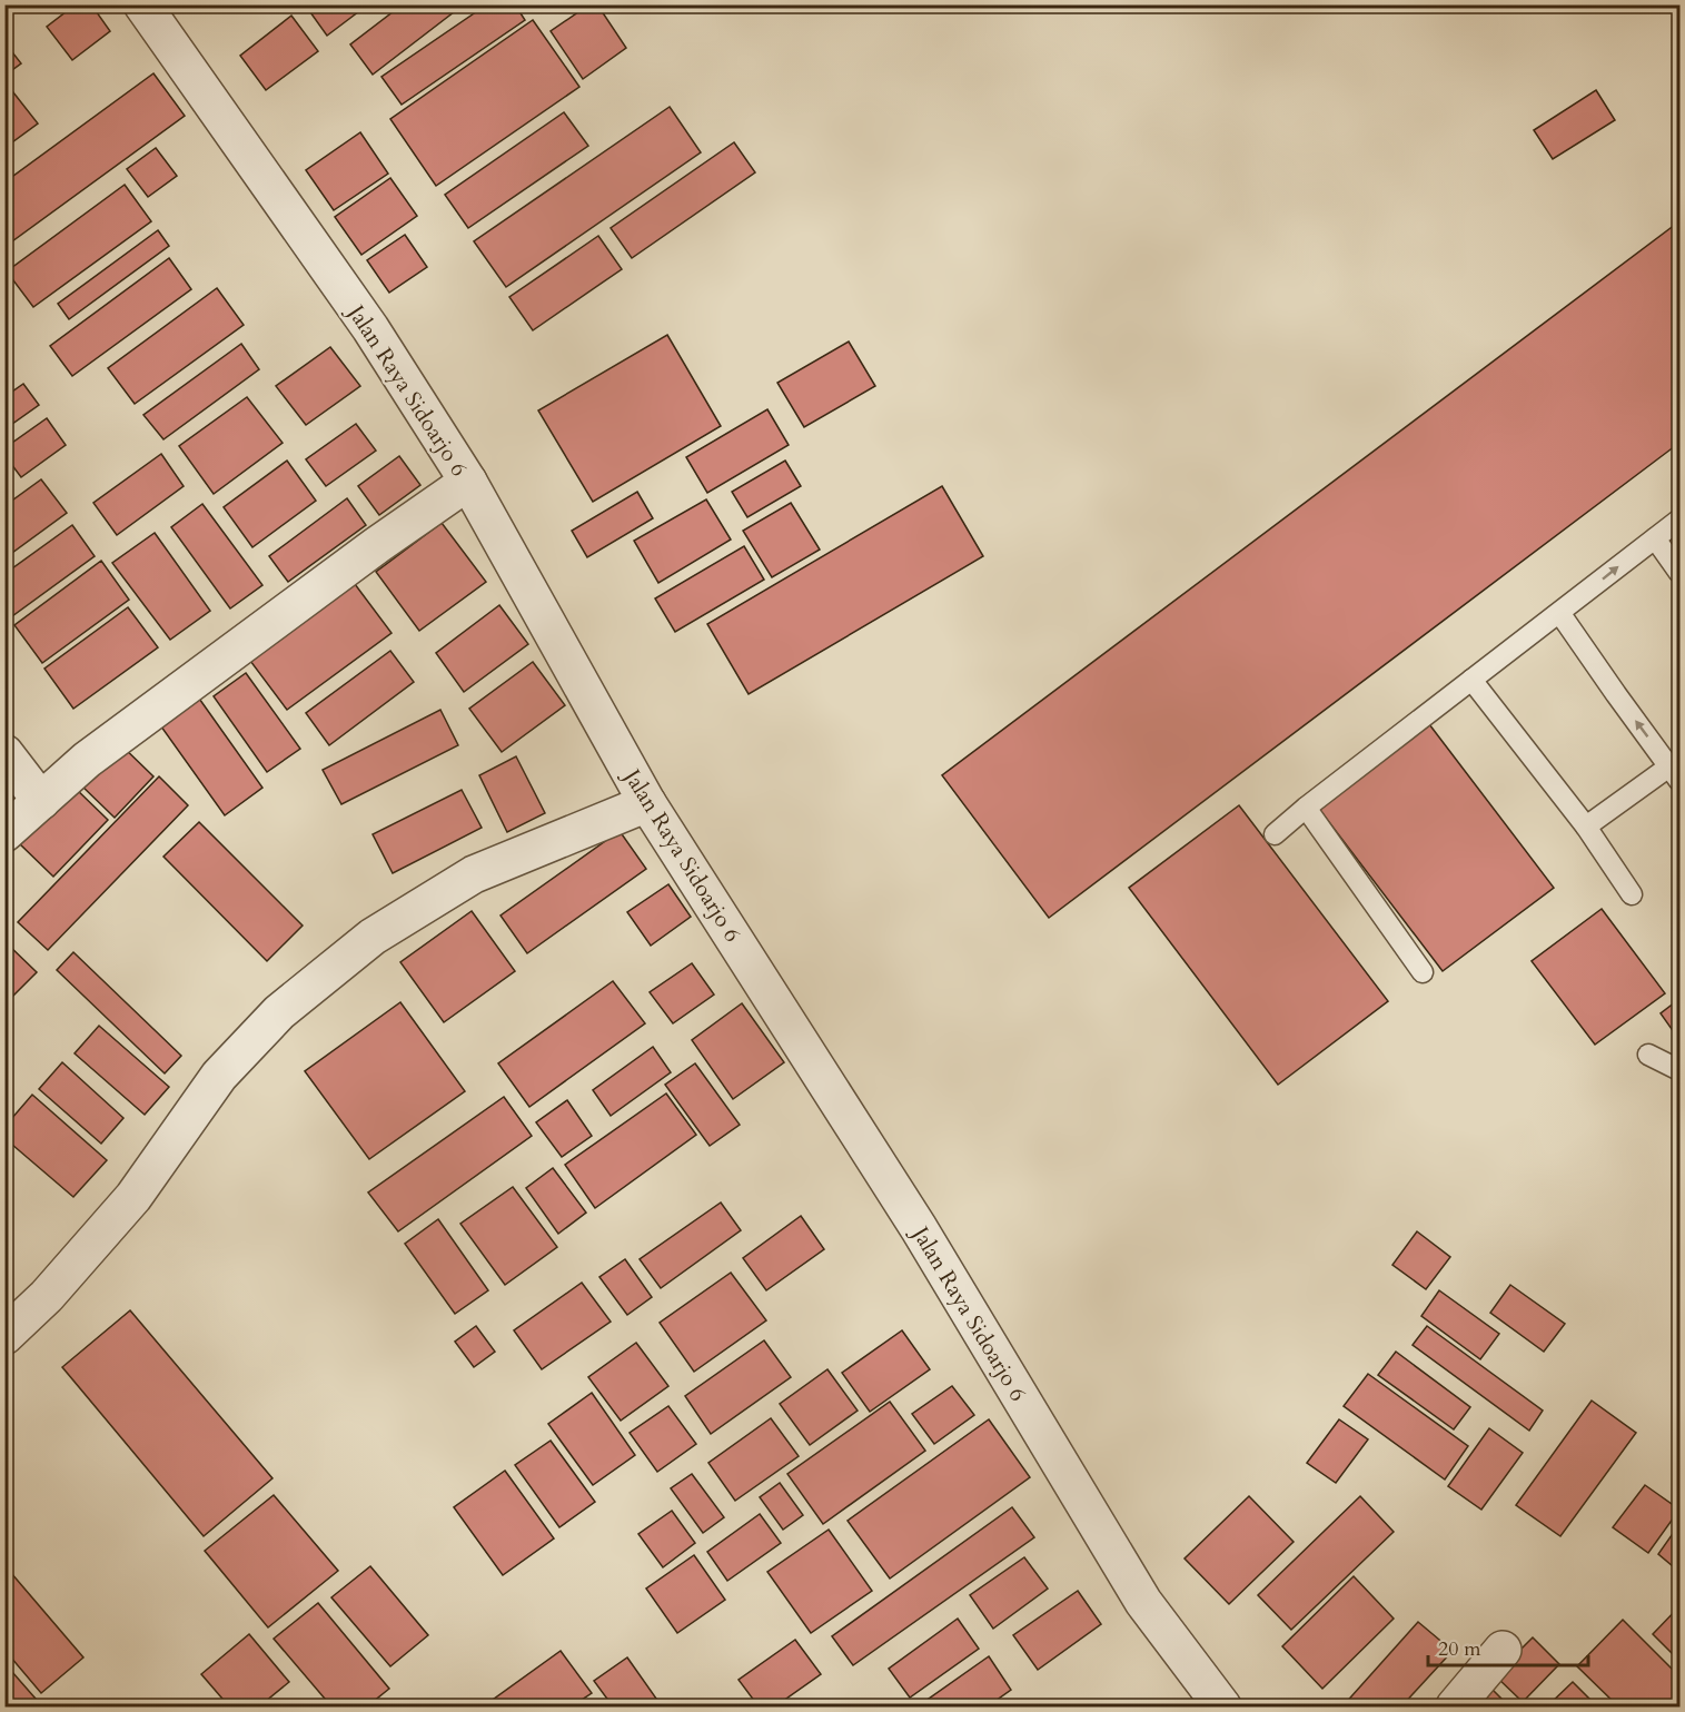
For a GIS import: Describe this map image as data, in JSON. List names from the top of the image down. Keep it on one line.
{"streets":{"street":["Jalan Raya Sidoarjo 6"]},"scale_bar":"20 m"}
